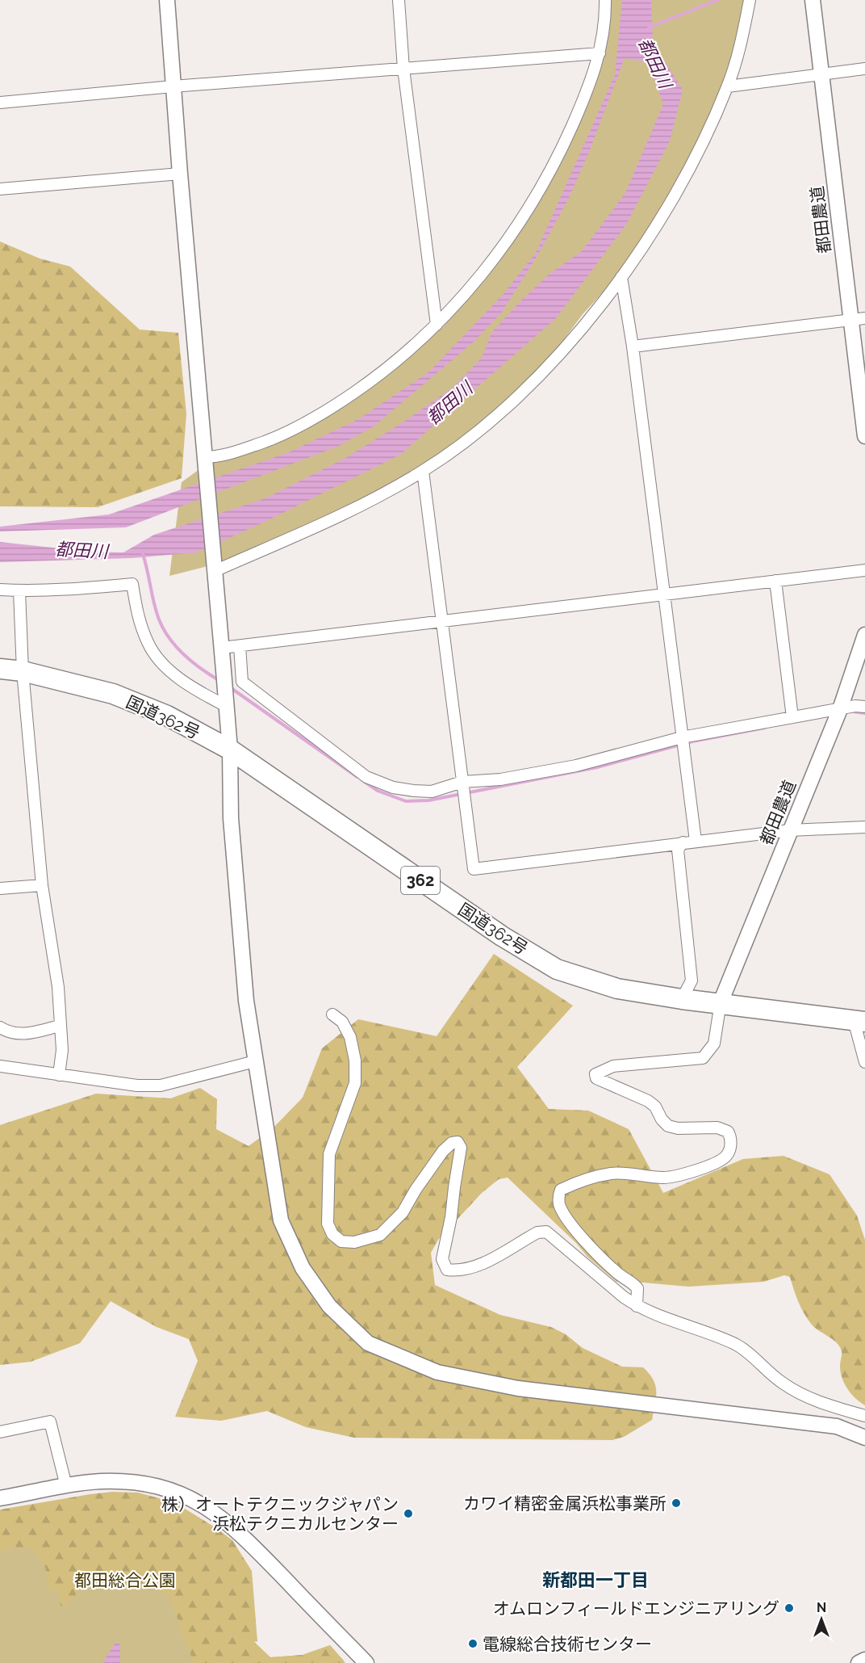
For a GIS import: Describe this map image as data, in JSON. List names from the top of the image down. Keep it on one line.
{"streets":{"highway":["国道362号","362"],"street":["都田農道"]},"crossings":[["都田農道","国道362号"]],"districts":["新都田一丁目"],"water":["都田川"],"parks":["都田総合公園"],"places":["カワイ精密金属浜松事業所","株）オートテクニックジャパン 浜松テクニカルセンター","オムロンフィールドエンジニアリング","電線総合技術センター"],"north":"top"}
